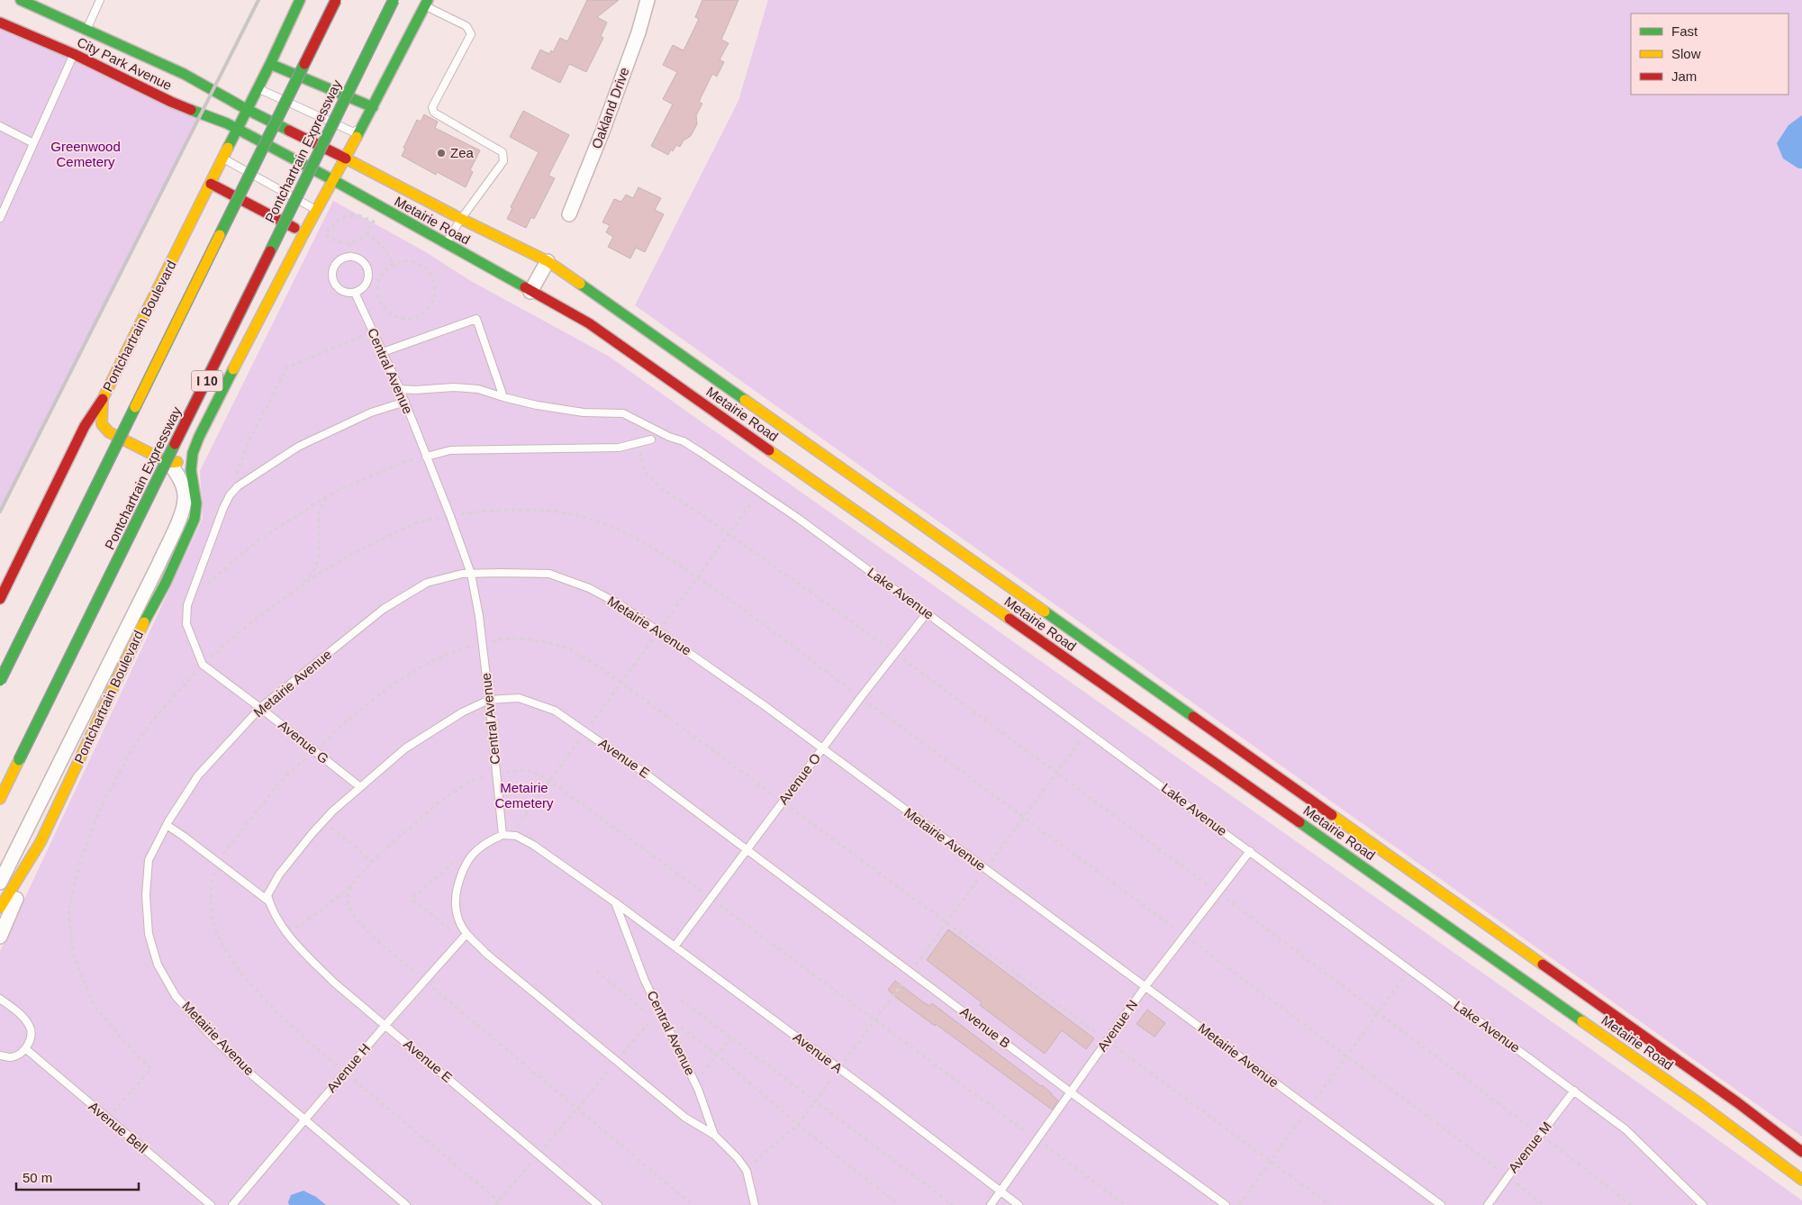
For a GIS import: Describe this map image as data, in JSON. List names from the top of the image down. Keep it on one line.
{"streets":{"main road":["City Park Avenue","Pontchartrain Expressway","Metairie Road","Pontchartrain Boulevard","I 10"],"street":["Oakland Drive"],"lane":["Central Avenue","Lake Avenue","Metairie Avenue","Avenue G","Avenue E","Avenue O","Avenue N","Avenue B","Avenue A","Avenue H","Avenue Bell","Avenue M"]},"crossings":[["City Park Avenue","Metairie Road"],["City Park Avenue","Pontchartrain Boulevard"],["Metairie Road","Pontchartrain Boulevard"],["Central Avenue","Lake Avenue"],["Central Avenue","Metairie Avenue"],["Central Avenue","Avenue E"],["Central Avenue","Avenue A"],["Lake Avenue","Avenue O"],["Lake Avenue","Avenue N"],["Lake Avenue","Avenue M"],["Metairie Avenue","Avenue G"],["Metairie Avenue","Avenue E"],["Metairie Avenue","Avenue O"],["Metairie Avenue","Avenue N"],["Metairie Avenue","Avenue H"],["Avenue E","Avenue O"],["Avenue E","Avenue B"],["Avenue E","Avenue H"],["Avenue O","Avenue B"],["Avenue O","Avenue A"],["Avenue N","Avenue B"],["Avenue N","Avenue A"]],"parks":["Greenwood Cemetery","Metairie Cemetery"],"places":["Zea"],"legend":["Fast","Slow","Jam"],"scale_bar":"50 m"}
